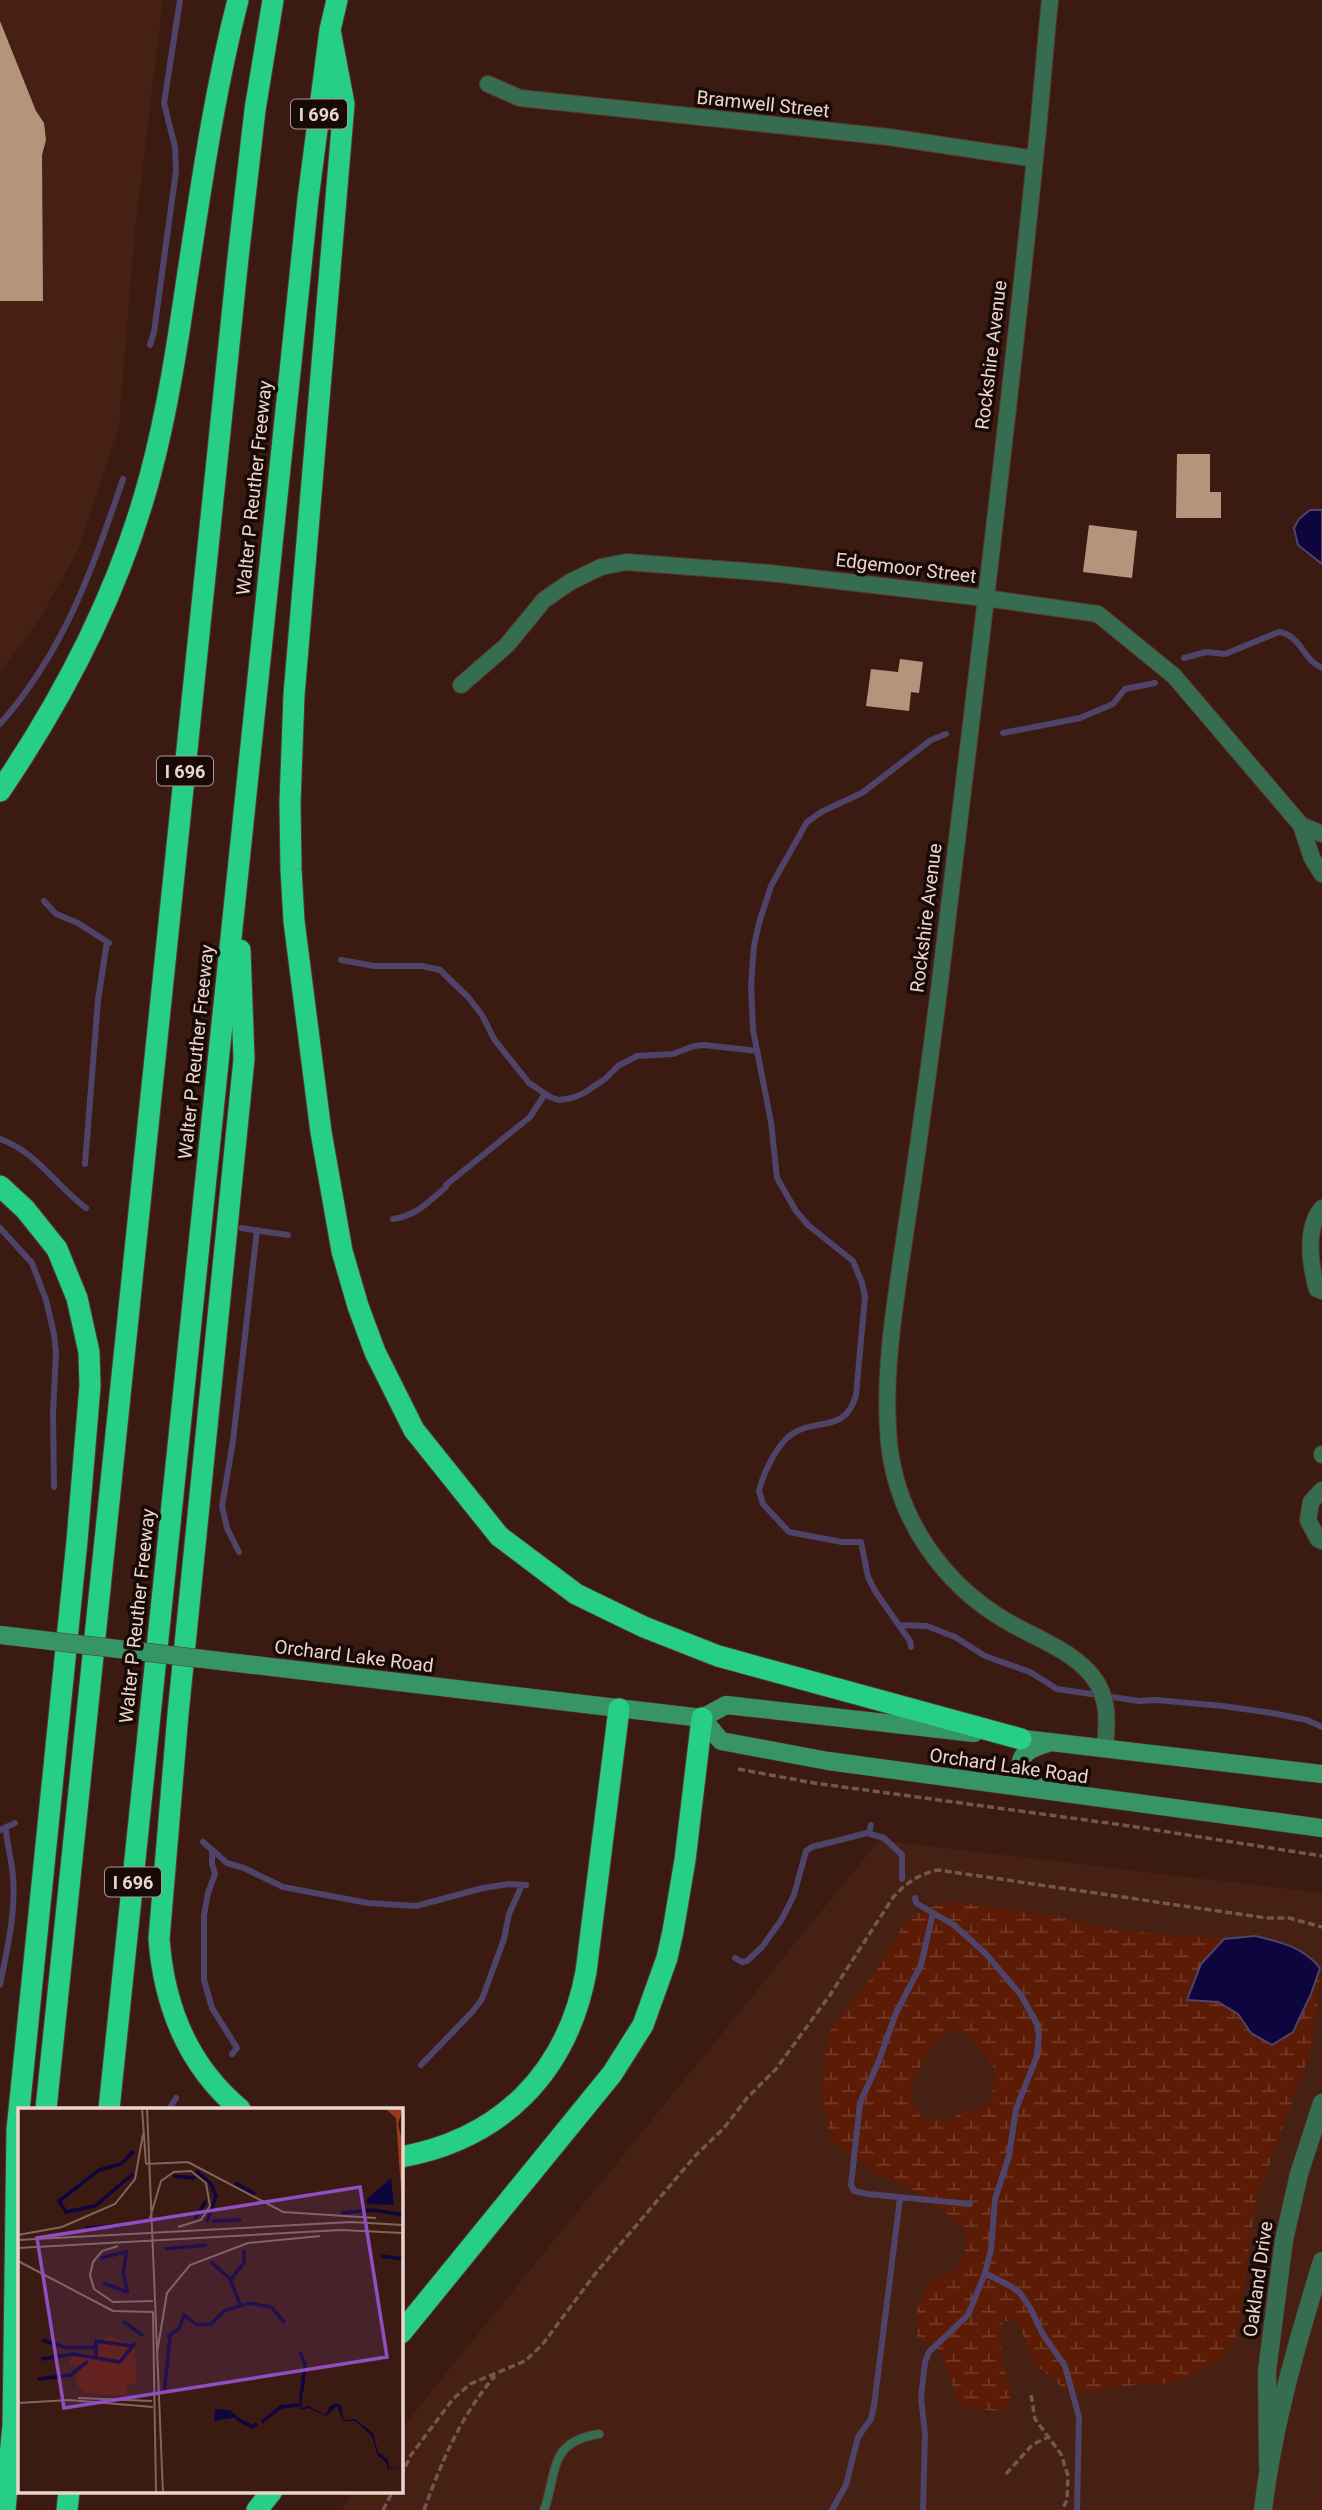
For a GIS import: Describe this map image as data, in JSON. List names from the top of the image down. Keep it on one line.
{"streets":{"highway":["I 696","Walter P Reuther Freeway"],"main road":["Orchard Lake Road"],"street":["Bramwell Street","Rockshire Avenue","Edgemoor Street","Oakland Drive"]},"crossings":[["Bramwell Street","Rockshire Avenue"],["Rockshire Avenue","Edgemoor Street"],["Rockshire Avenue","Orchard Lake Road"]]}
